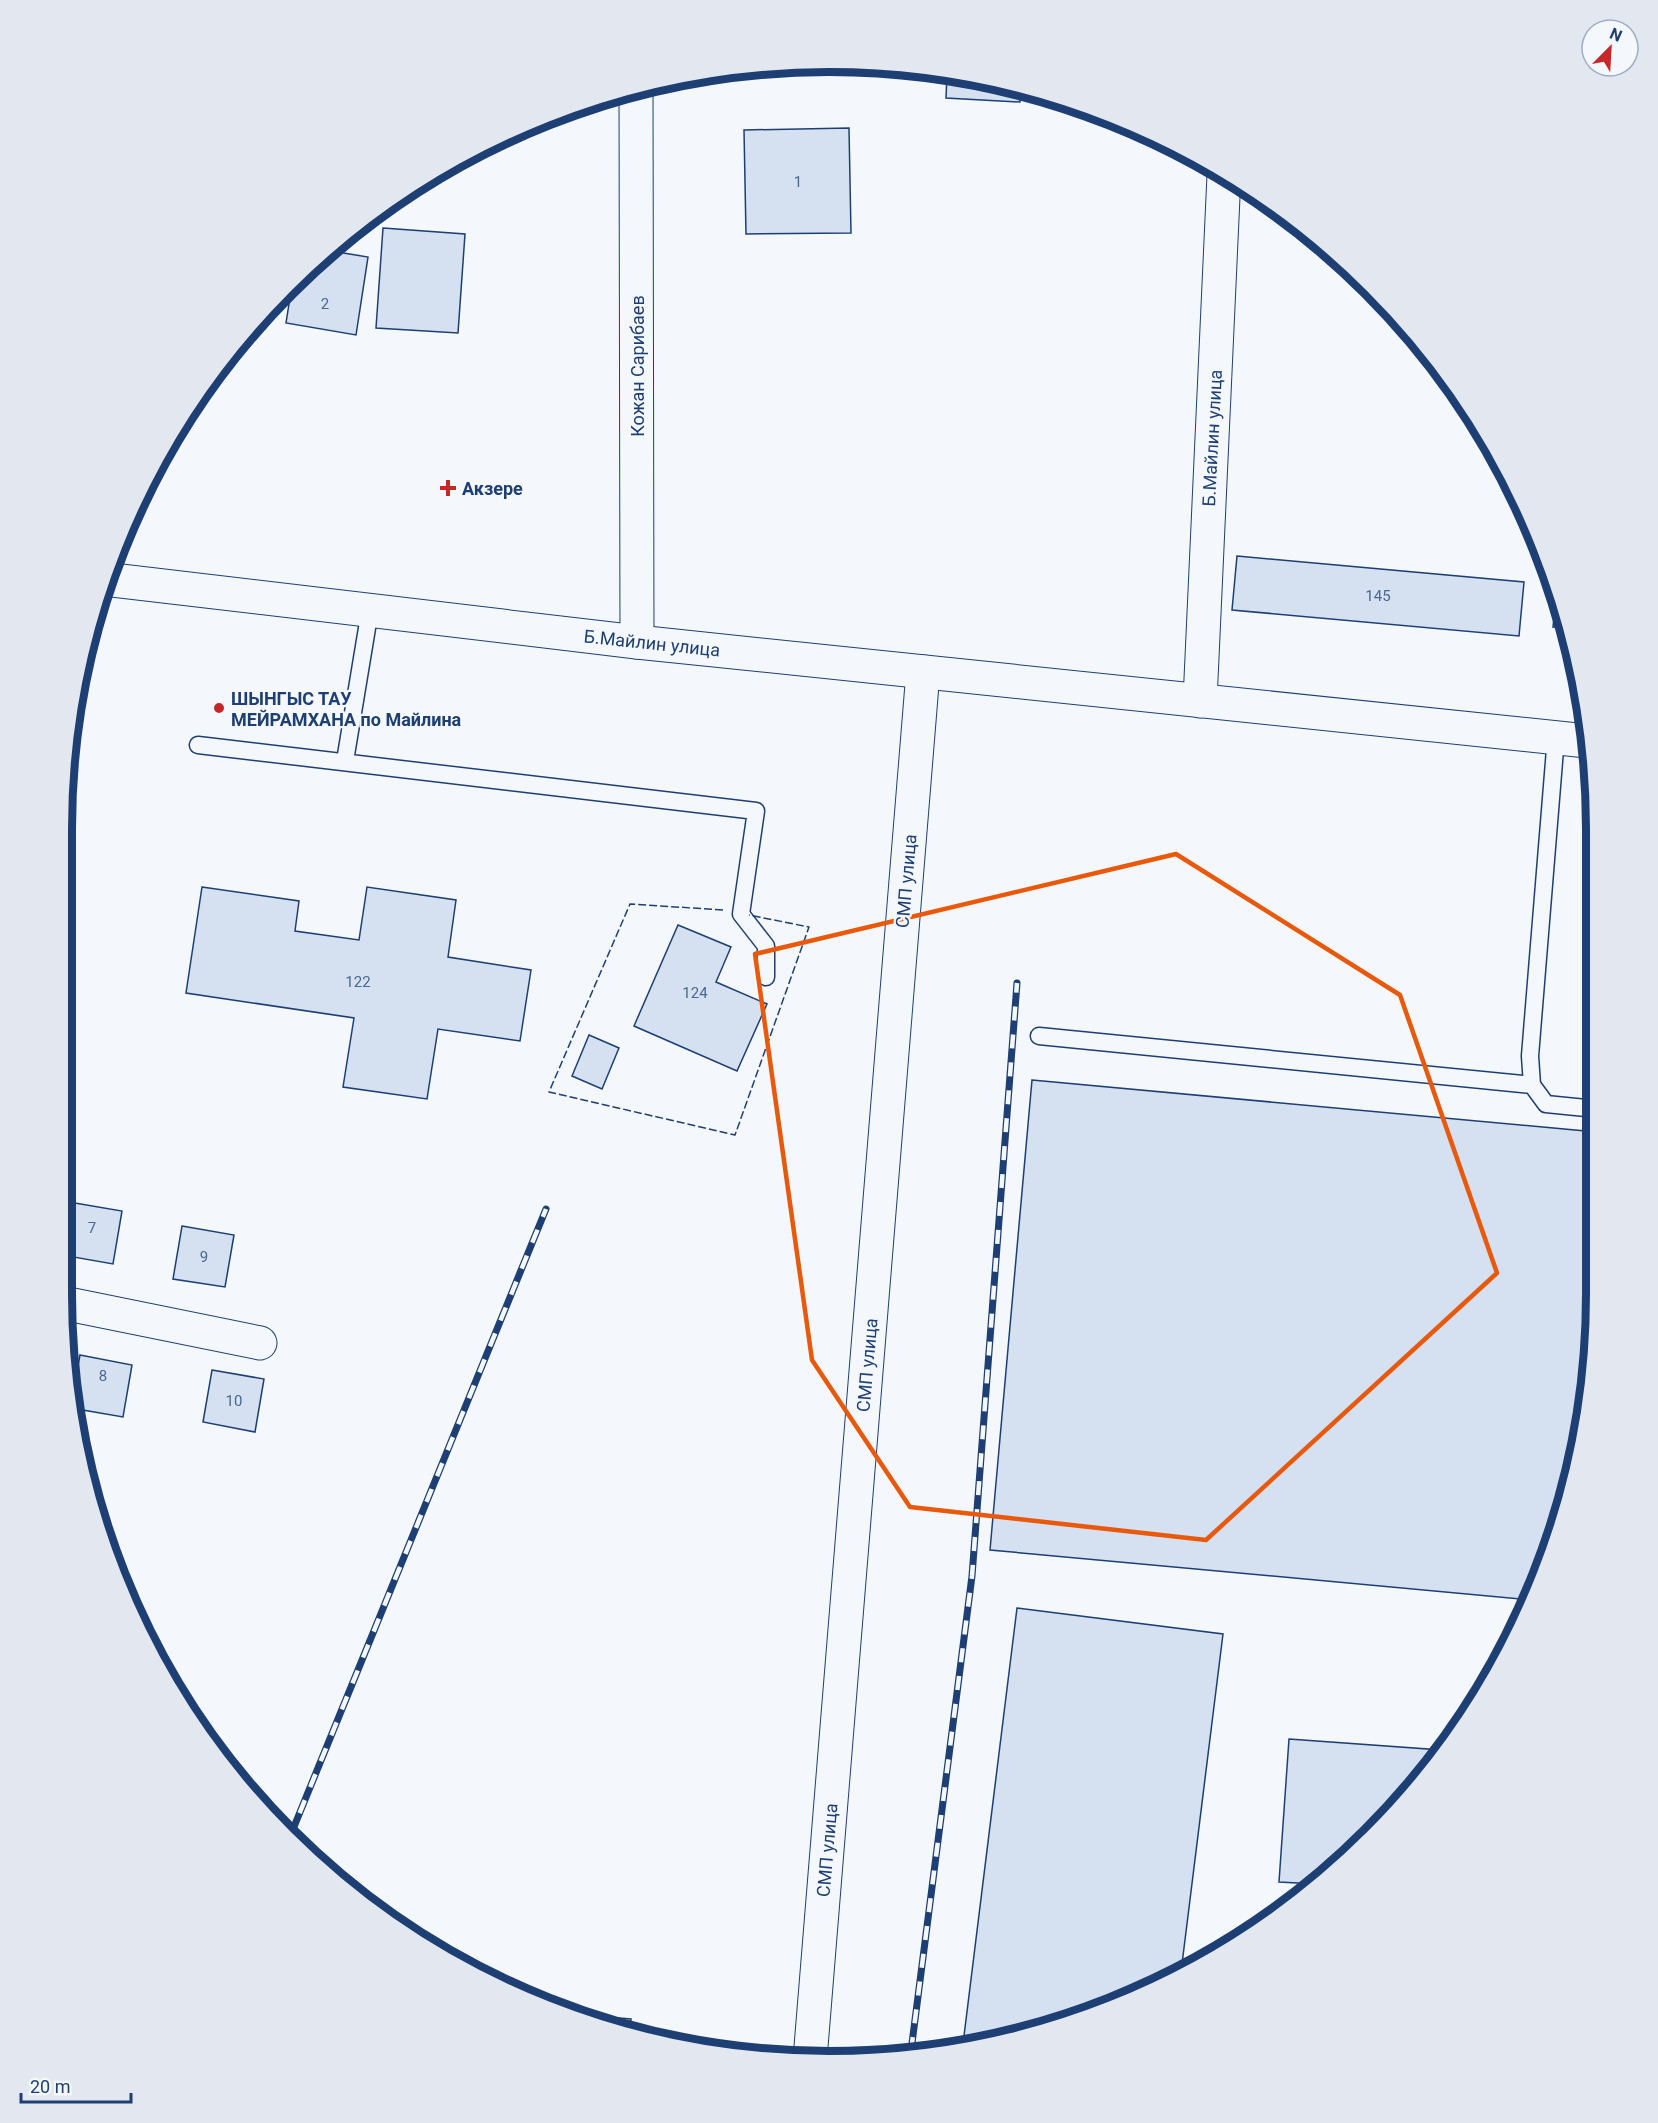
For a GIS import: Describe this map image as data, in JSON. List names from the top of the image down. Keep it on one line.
{"streets":{"street":["Кожан Сарибаев","Б.Майлин улица","СМП улица"]},"crossings":[["Кожан Сарибаев","Б.Майлин улица"],["Б.Майлин улица","СМП улица"]],"places":{"health":["Акзере"],"other":["ШЫНГЫС ТАУ МЕЙРАМХАНА по Майлина"]},"house_numbers":["1","2","145","122","124","7","9","8","10"],"scale_bar":"20 m","north":"top right"}
